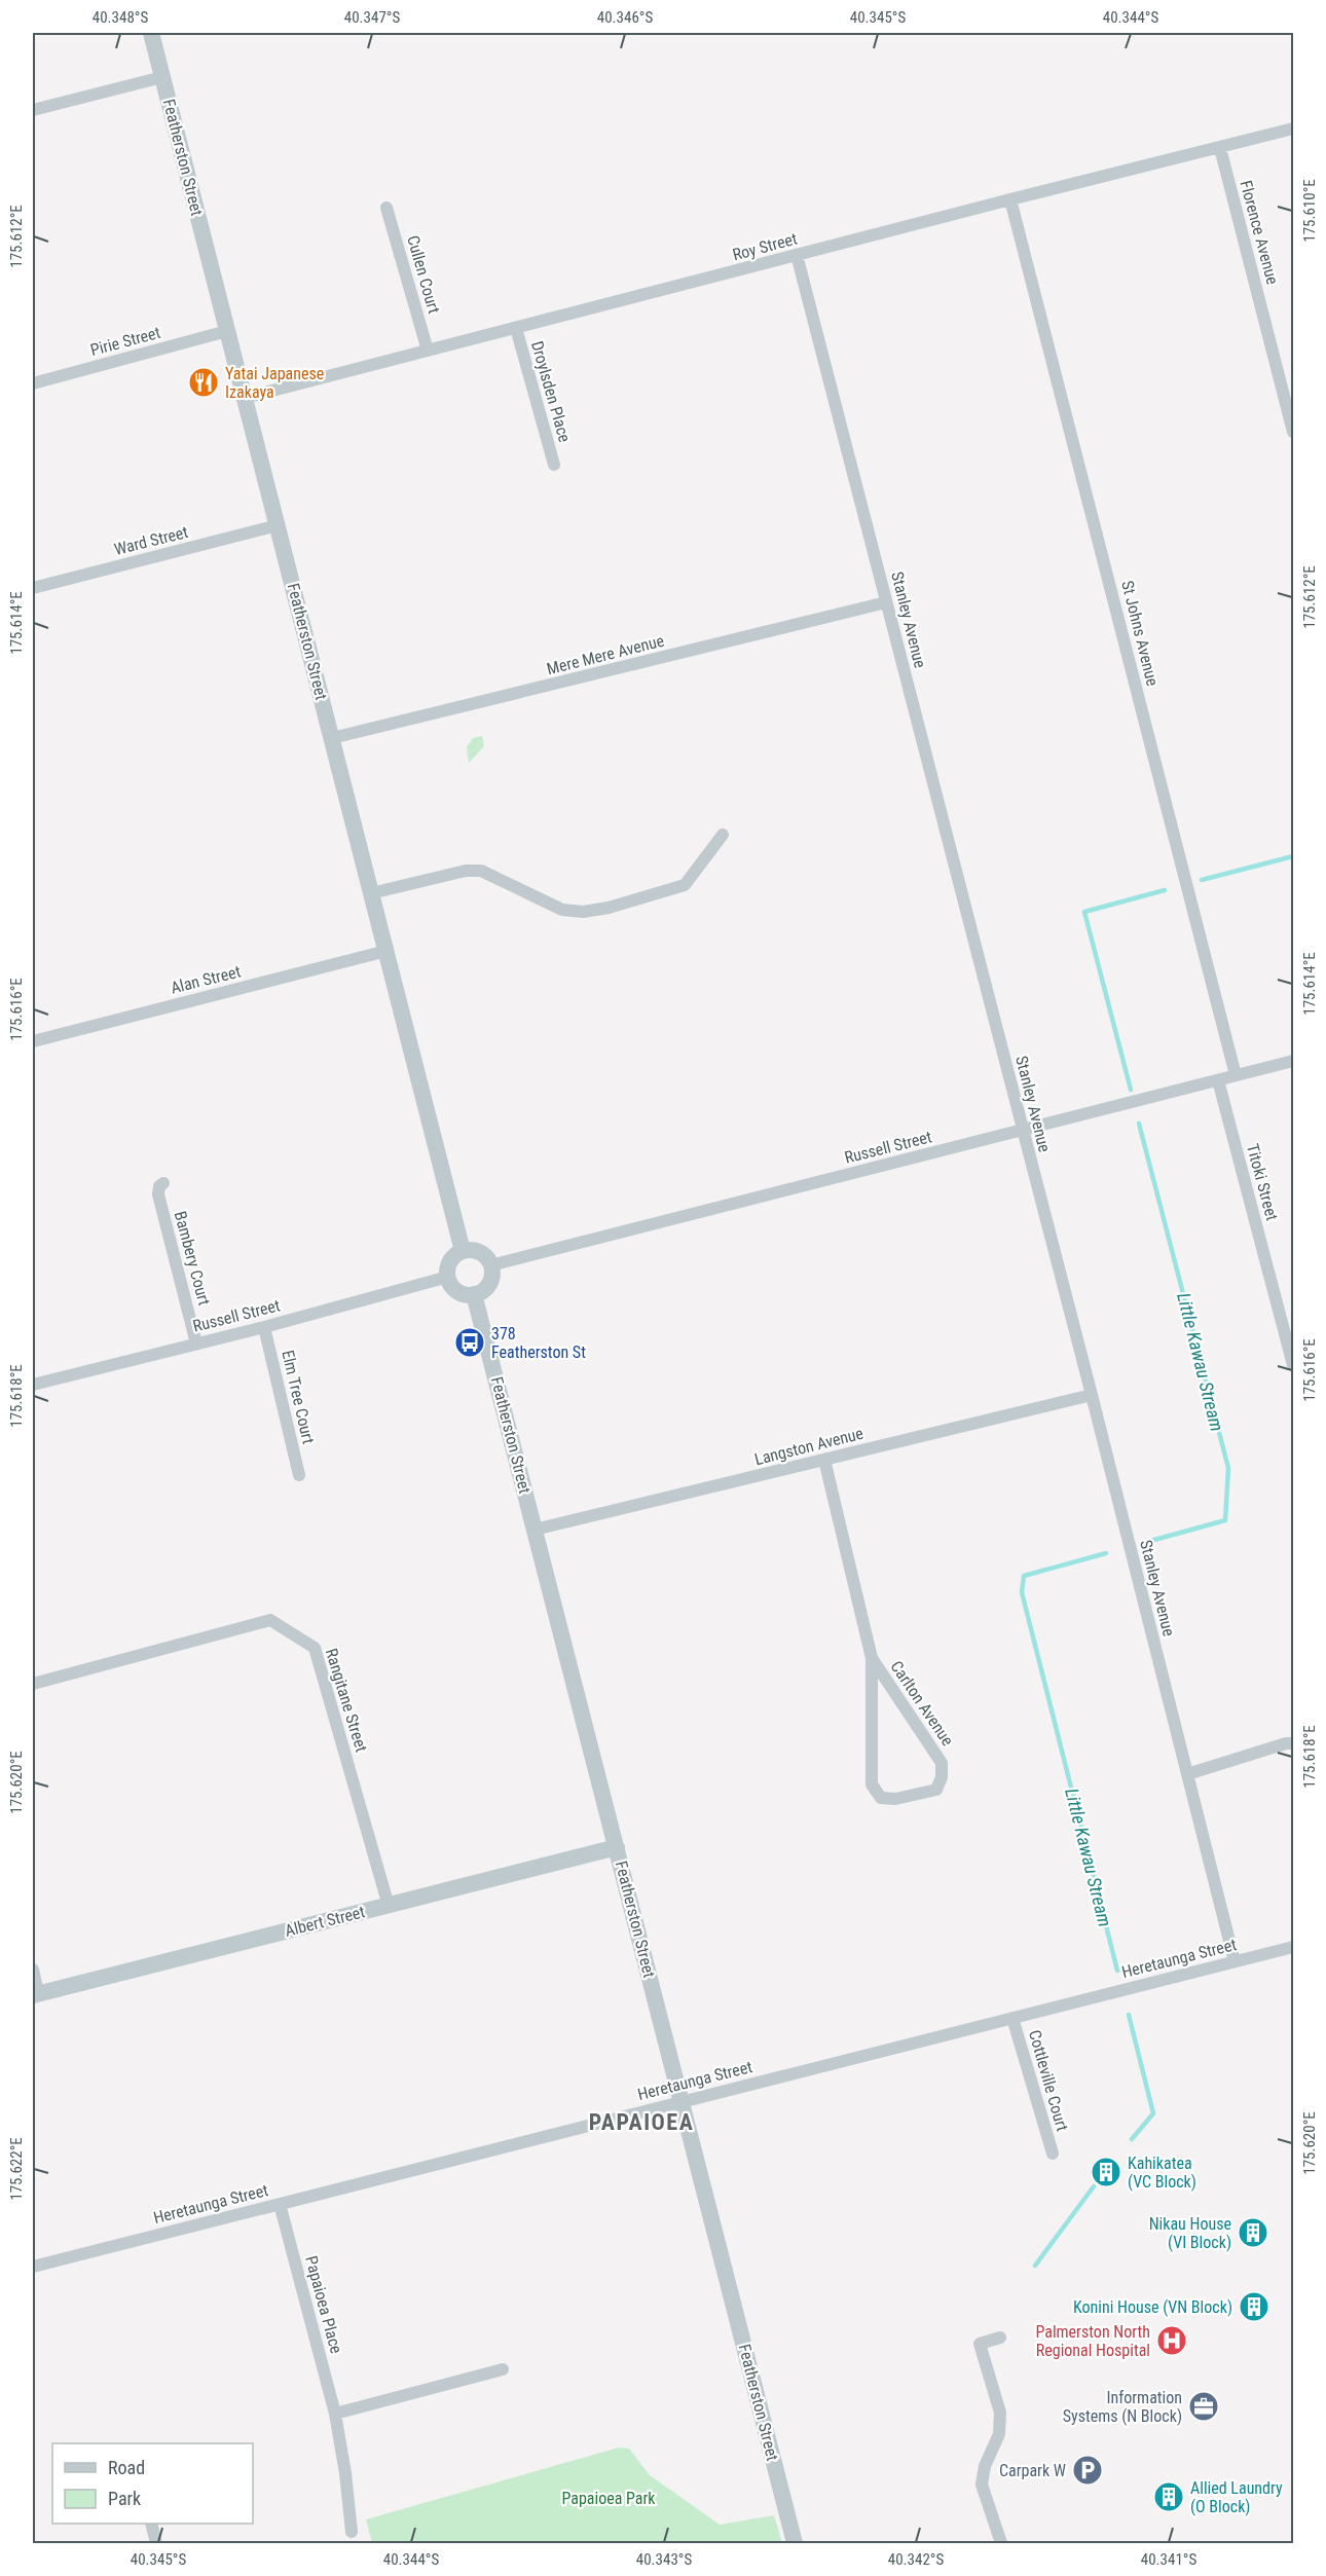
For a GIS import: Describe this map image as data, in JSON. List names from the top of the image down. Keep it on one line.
{"streets":{"main road":["Featherston Street","Albert Street"],"street":["Florence Avenue","Roy Street","Cullen Court","Pirie Street","Droylsden Place","Ward Street","Stanley Avenue","St Johns Avenue","Mere Mere Avenue","Alan Street","Russell Street","Titoki Street","Bambery Court","Elm Tree Court","Langston Avenue","Rangitane Street","Carlton Avenue","Heretaunga Street","Cottleville Court","Papaioea Place"]},"crossings":[["Featherston Street","Roy Street"],["Featherston Street","Pirie Street"],["Featherston Street","Ward Street"],["Featherston Street","Mere Mere Avenue"],["Featherston Street","Alan Street"],["Featherston Street","Russell Street"],["Featherston Street","Langston Avenue"],["Featherston Street","Albert Street"],["Featherston Street","Heretaunga Street"],["Florence Avenue","Roy Street"],["Roy Street","Cullen Court"],["Roy Street","Droylsden Place"],["Roy Street","Stanley Avenue"],["Roy Street","St Johns Avenue"],["Stanley Avenue","Mere Mere Avenue"],["Stanley Avenue","Russell Street"],["Stanley Avenue","Langston Avenue"],["Stanley Avenue","Heretaunga Street"],["St Johns Avenue","Russell Street"],["Russell Street","Titoki Street"],["Russell Street","Bambery Court"],["Russell Street","Elm Tree Court"],["Langston Avenue","Carlton Avenue"],["Rangitane Street","Albert Street"],["Heretaunga Street","Cottleville Court"],["Heretaunga Street","Papaioea Place"]],"districts":["PAPAIOEA"],"water":["Little Kawau Stream"],"parks":["Papaioea Park"],"places":{"restaurant":["Yatai Japanese Izakaya"],"bus stop":["378 Featherston St"],"building":["Kahikatea (VC Block)","Nikau House (VI Block)","Konini House (VN Block)","Allied Laundry (O Block)"],"hospital":["Palmerston North Regional Hospital"],"office":["Information Systems (N Block)"],"parking":["Carpark W"]},"legend":["Road","Park"],"coordinates":["40.348°S","40.347°S","40.346°S","40.345°S","40.344°S","175.610°E","175.612°E","175.614°E","175.616°E","175.618°E","175.620°E","175.622°E","40.343°S","40.342°S","40.341°S"]}
